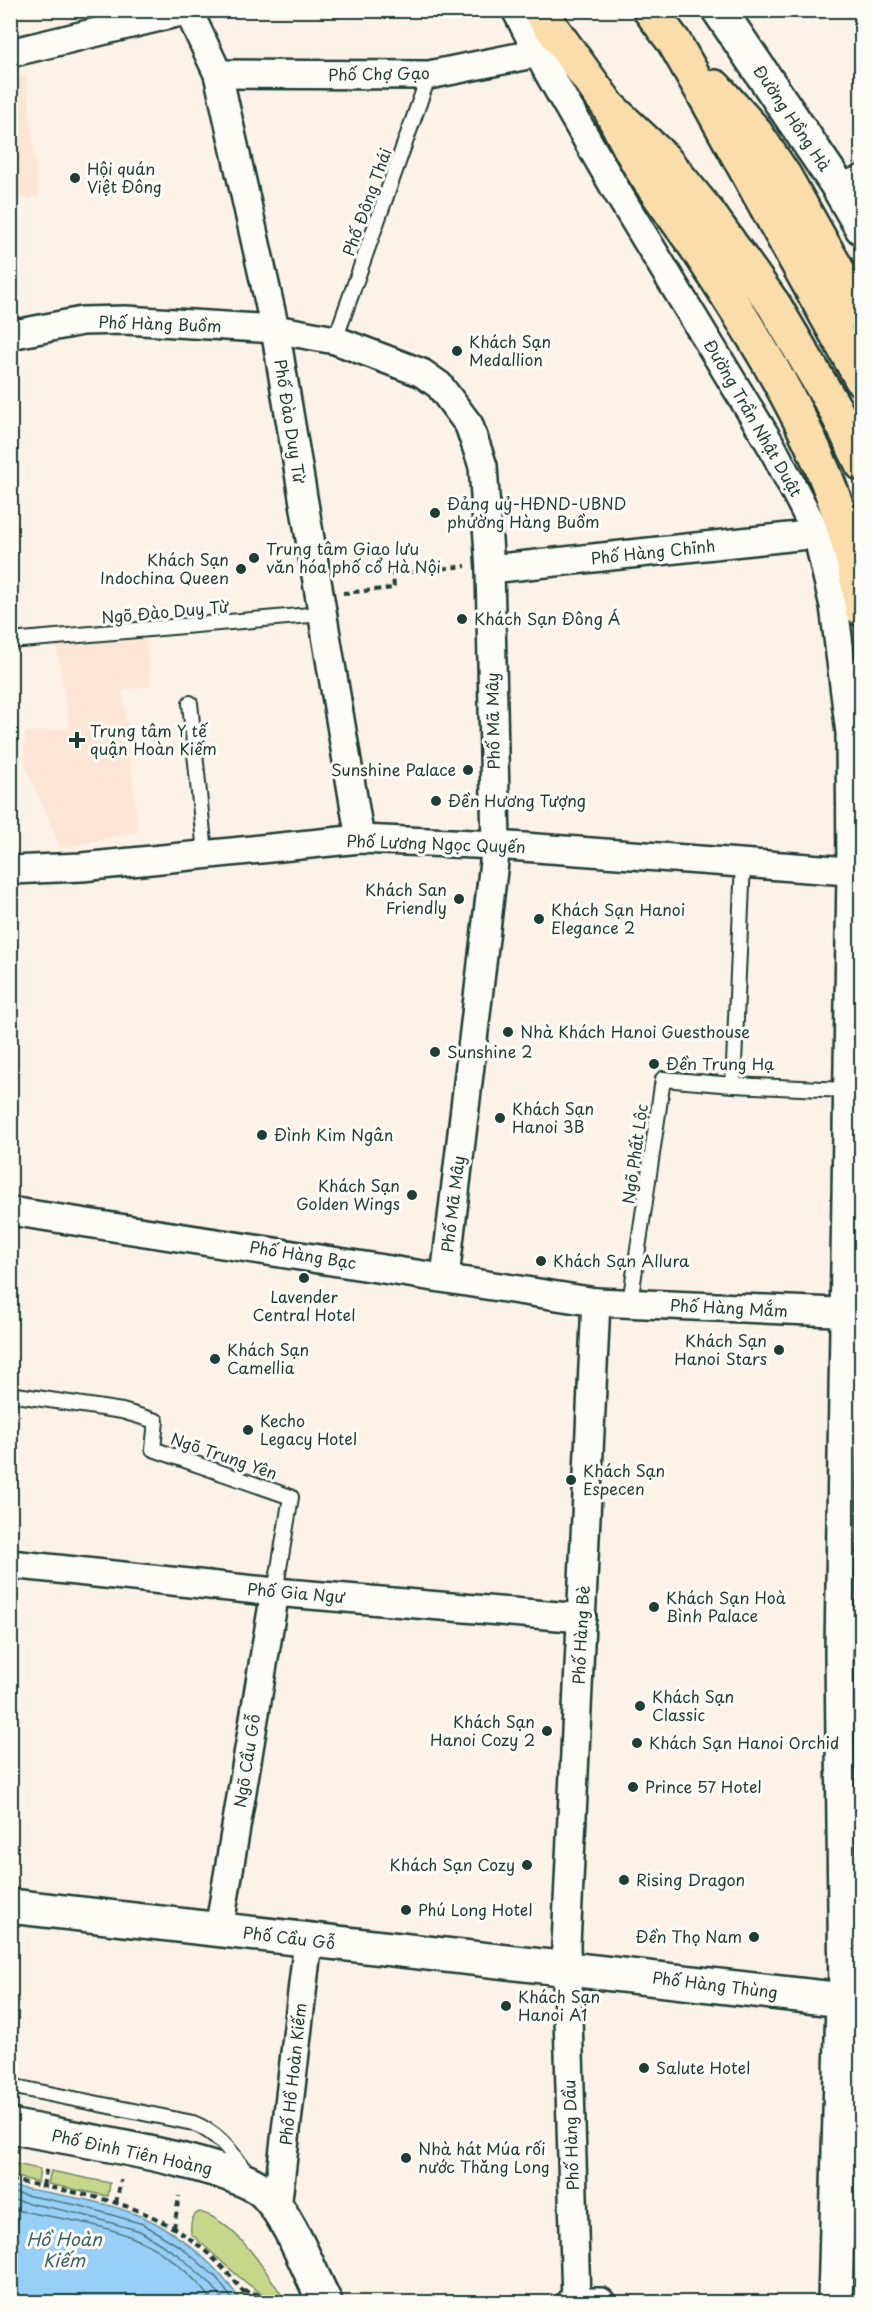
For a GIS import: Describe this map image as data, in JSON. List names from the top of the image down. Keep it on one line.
{"streets":{"street":["Phố Chợ Gạo","Đường Hồng Hà","Phố Hàng Buồm","Đường Trần Nhật Duật","Phố Đào Duy Từ","Phố Hàng Chĩnh","Phố Mã Mây","Phố Lương Ngọc Quyến","Phố Hàng Bạc","Phố Hàng Mắm","Phố Gia Ngư","Phố Hàng Bè","Ngõ Cầu Gỗ","Phố Cầu Gỗ","Phố Hàng Thùng","Phố Hồ Hoàn Kiếm","Phố Hàng Dầu","Phố Đinh Tiên Hoàng"],"lane":["Phố Đông Thái","Ngõ Đào Duy Từ","Ngõ Phất Lộc","Ngõ Trung Yên"]},"crossings":[["Phố Chợ Gạo","Phố Đông Thái"],["Phố Chợ Gạo","Đường Trần Nhật Duật"],["Phố Chợ Gạo","Phố Đào Duy Từ"],["Phố Đông Thái","Phố Mã Mây"],["Phố Hàng Buồm","Phố Đào Duy Từ"],["Phố Hàng Buồm","Phố Mã Mây"],["Đường Trần Nhật Duật","Phố Hàng Chĩnh"],["Đường Trần Nhật Duật","Phố Lương Ngọc Quyến"],["Đường Trần Nhật Duật","Ngõ Phất Lộc"],["Đường Trần Nhật Duật","Phố Hàng Mắm"],["Đường Trần Nhật Duật","Phố Hàng Thùng"],["Phố Đào Duy Từ","Ngõ Đào Duy Từ"],["Phố Đào Duy Từ","Phố Mã Mây"],["Phố Đào Duy Từ","Phố Lương Ngọc Quyến"],["Phố Hàng Chĩnh","Phố Mã Mây"],["Phố Mã Mây","Phố Lương Ngọc Quyến"],["Phố Mã Mây","Phố Hàng Bạc"],["Ngõ Phất Lộc","Phố Hàng Mắm"],["Phố Hàng Bạc","Phố Hàng Mắm"],["Phố Hàng Bạc","Phố Hàng Bè"],["Phố Hàng Mắm","Phố Hàng Bè"],["Ngõ Trung Yên","Phố Gia Ngư"],["Ngõ Trung Yên","Ngõ Cầu Gỗ"],["Phố Gia Ngư","Phố Hàng Bè"],["Phố Gia Ngư","Ngõ Cầu Gỗ"],["Phố Hàng Bè","Phố Cầu Gỗ"],["Phố Hàng Bè","Phố Hàng Thùng"],["Phố Hàng Bè","Phố Hàng Dầu"],["Ngõ Cầu Gỗ","Phố Cầu Gỗ"],["Phố Cầu Gỗ","Phố Hàng Thùng"],["Phố Cầu Gỗ","Phố Hồ Hoàn Kiếm"],["Phố Cầu Gỗ","Phố Hàng Dầu"],["Phố Hàng Thùng","Phố Hàng Dầu"],["Phố Hồ Hoàn Kiếm","Phố Đinh Tiên Hoàng"]],"water":["Hồ Hoàn Kiếm"],"places":{"other":["Hội quán Việt Đông","Khách Sạn Medallion","Đảng uỷ-HĐND-UBND phường Hàng Buồm","Trung tâm Giao lưu văn hóa phố cổ Hà Nội","Khách Sạn Indochina Queen","Khách Sạn Đông Á","Sunshine Palace","Đền Hương Tượng","Khách Sạn Friendly","Khách Sạn Hanoi Elegance 2","Nhà Khách Hanoi Guesthouse","Sunshine 2","Đền Trung Hạ","Khách Sạn Hanoi 3B","Đình Kim Ngân","Khách Sạn Golden Wings","Khách Sạn Allura","Lavender Central Hotel","Khách Sạn Hanoi Stars","Khách Sạn Camellia","Kecho Legacy Hotel","Khách Sạn Especen","Khách Sạn Hoà Bình Palace","Khách Sạn Classic","Khách Sạn Hanoi Cozy 2","Khách Sạn Hanoi Orchid","Prince 57 Hotel","Khách Sạn Cozy","Rising Dragon","Phú Long Hotel","Đền Thọ Nam","Khách Sạn Hanoi A1","Salute Hotel","Nhà hát Múa rối nước Thăng Long"],"health":["Trung tâm Y tế quận Hoàn Kiếm"]}}
